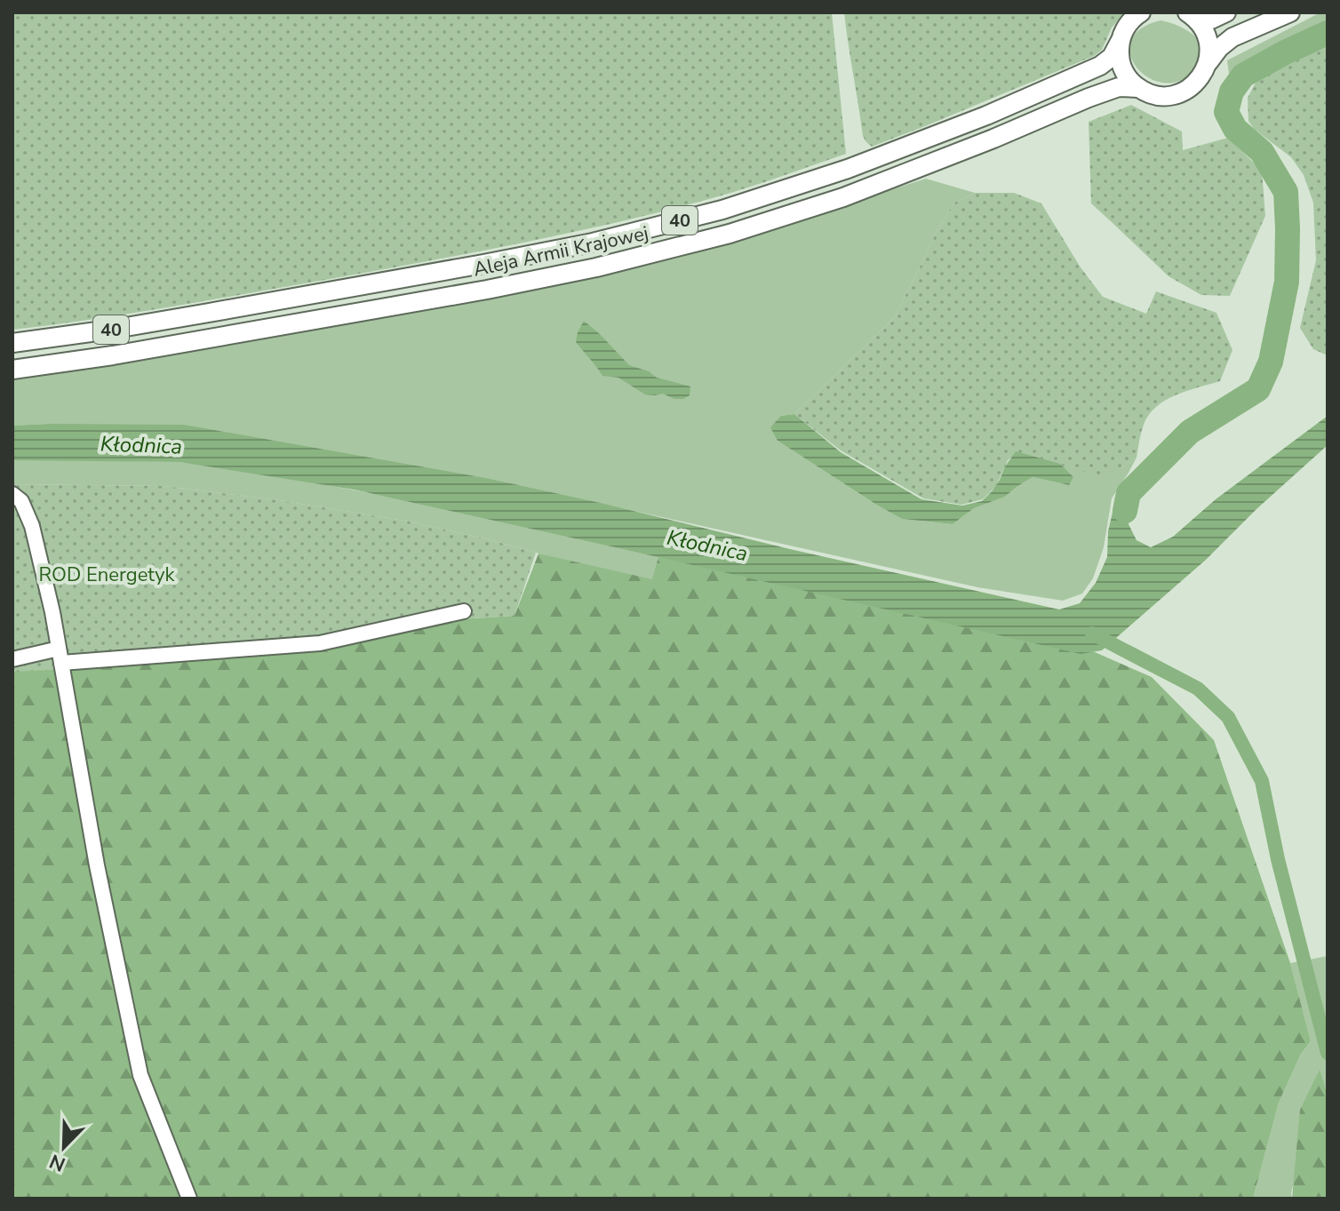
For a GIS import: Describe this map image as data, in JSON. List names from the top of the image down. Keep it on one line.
{"streets":{"main road":["40","Aleja Armii Krajowej"]},"crossings":[["40","Aleja Armii Krajowej"]],"water":["Kłodnica"],"parks":["ROD Energetyk"],"north":"bottom left"}
